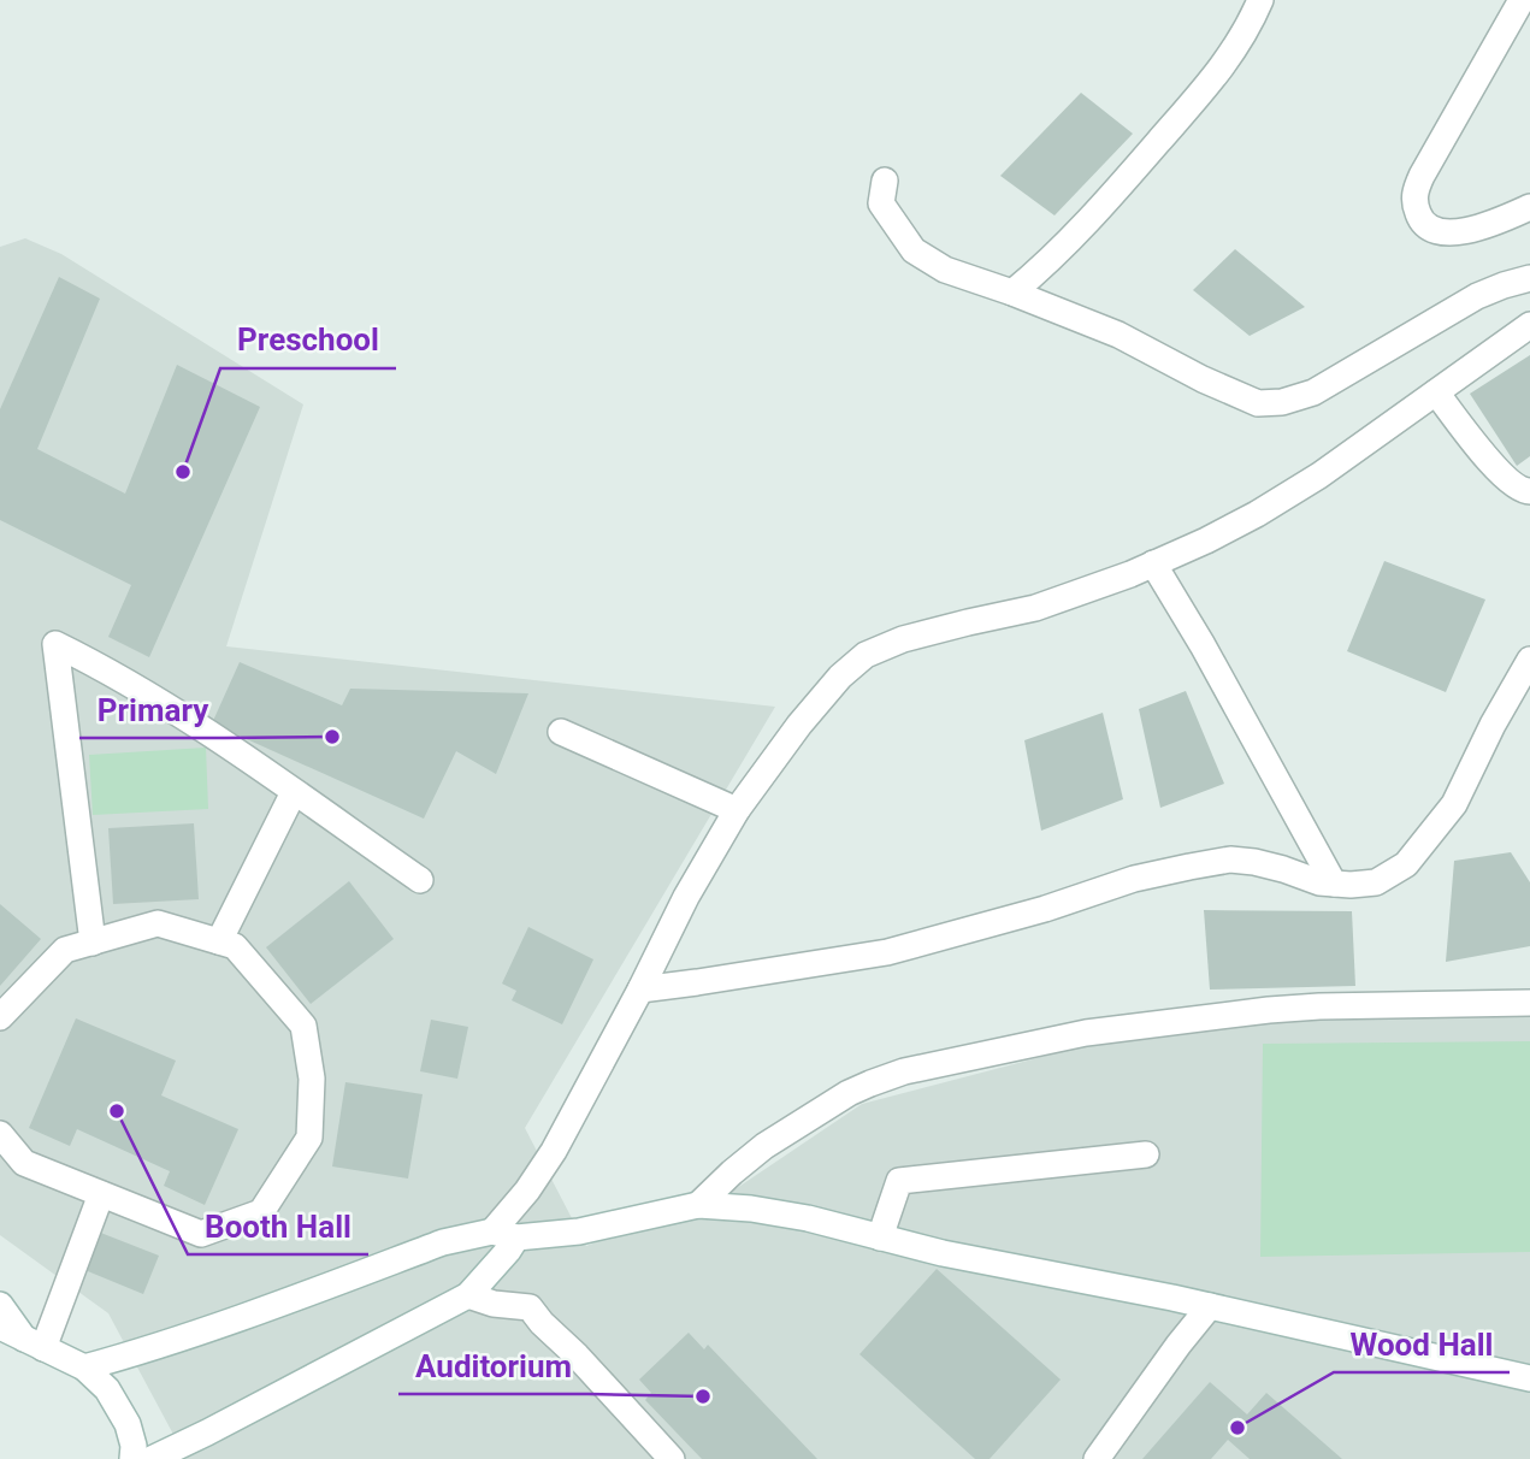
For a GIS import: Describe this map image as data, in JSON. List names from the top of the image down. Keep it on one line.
{"places":["Preschool","Primary","Booth Hall","Auditorium","Wood Hall"]}
